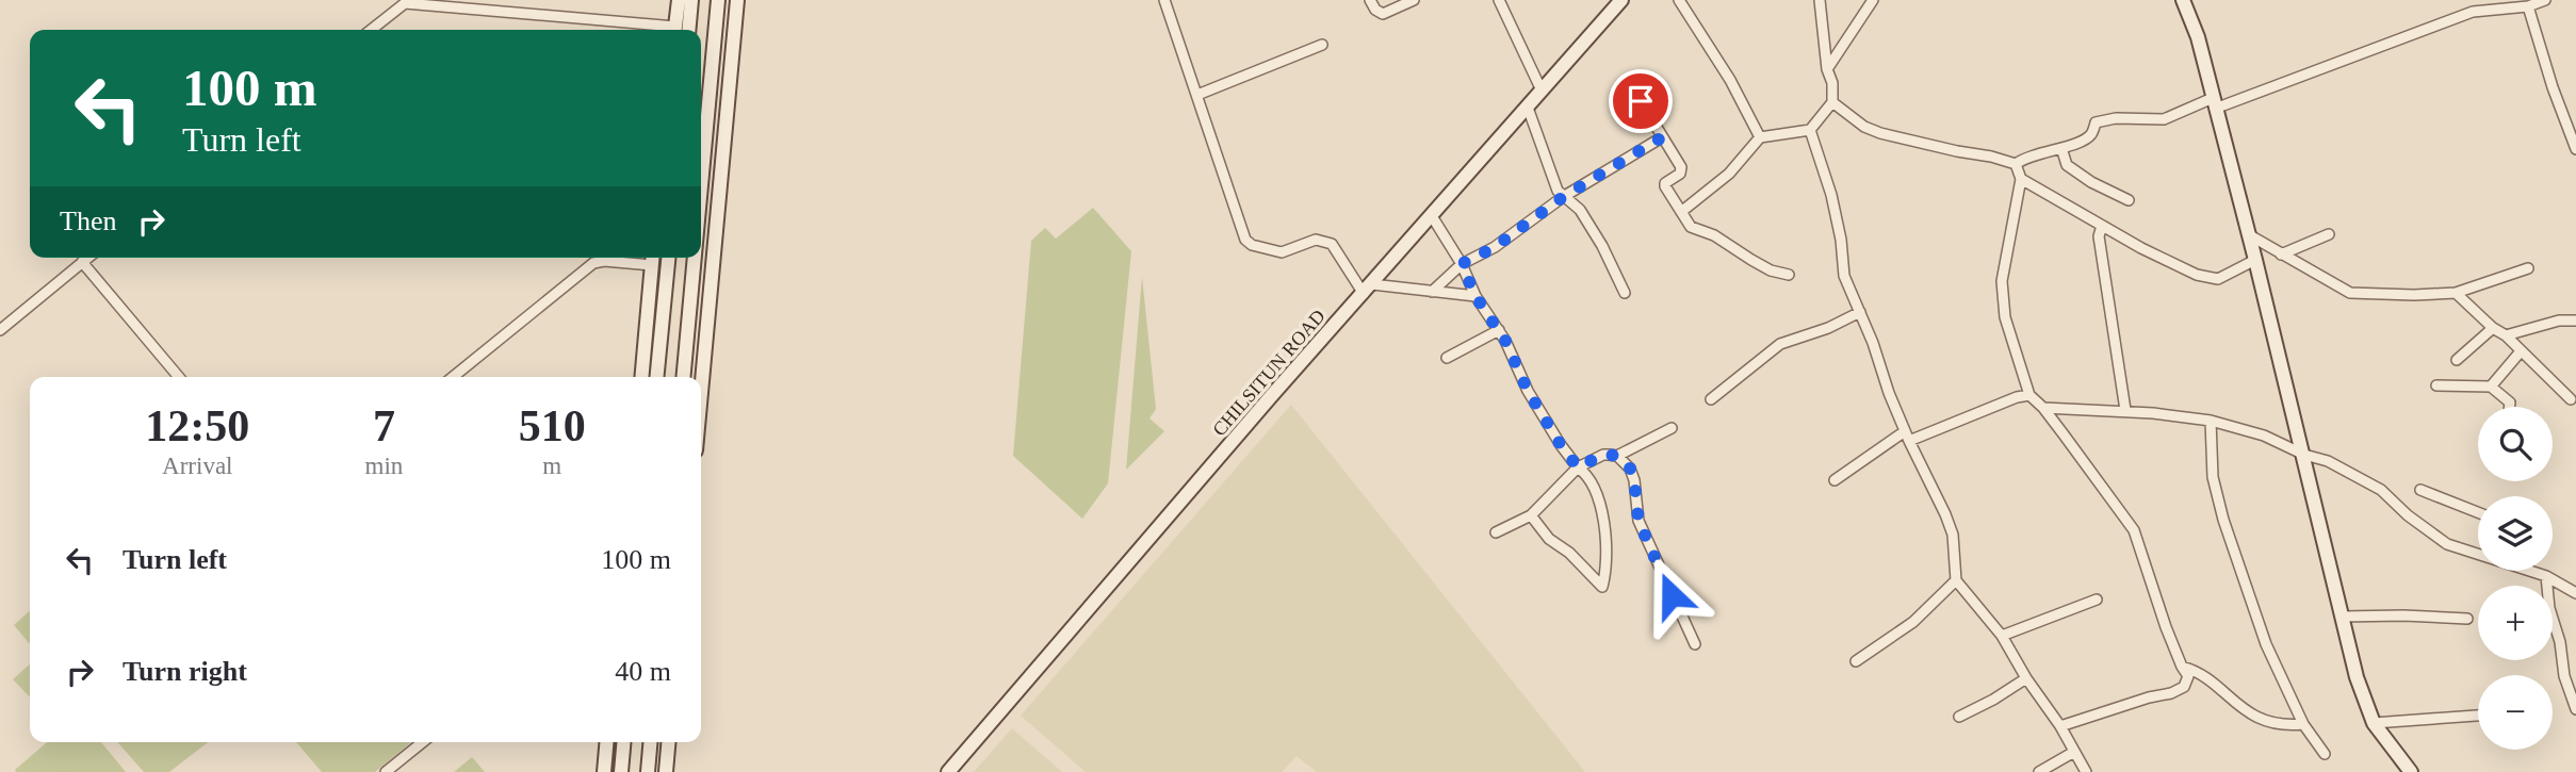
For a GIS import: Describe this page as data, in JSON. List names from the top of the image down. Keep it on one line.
{"streets":{"main road":["CHILSITUN ROAD"]},"page":{"turn":["100 m","Turn left"],"then":"Then","eta":["12:50","Arrival","7","min","510","m"],"map_buttons":["+","−"],"list":[{"name":"Turn left","value":"100 m"},{"name":"Turn right","value":"40 m"}]}}
